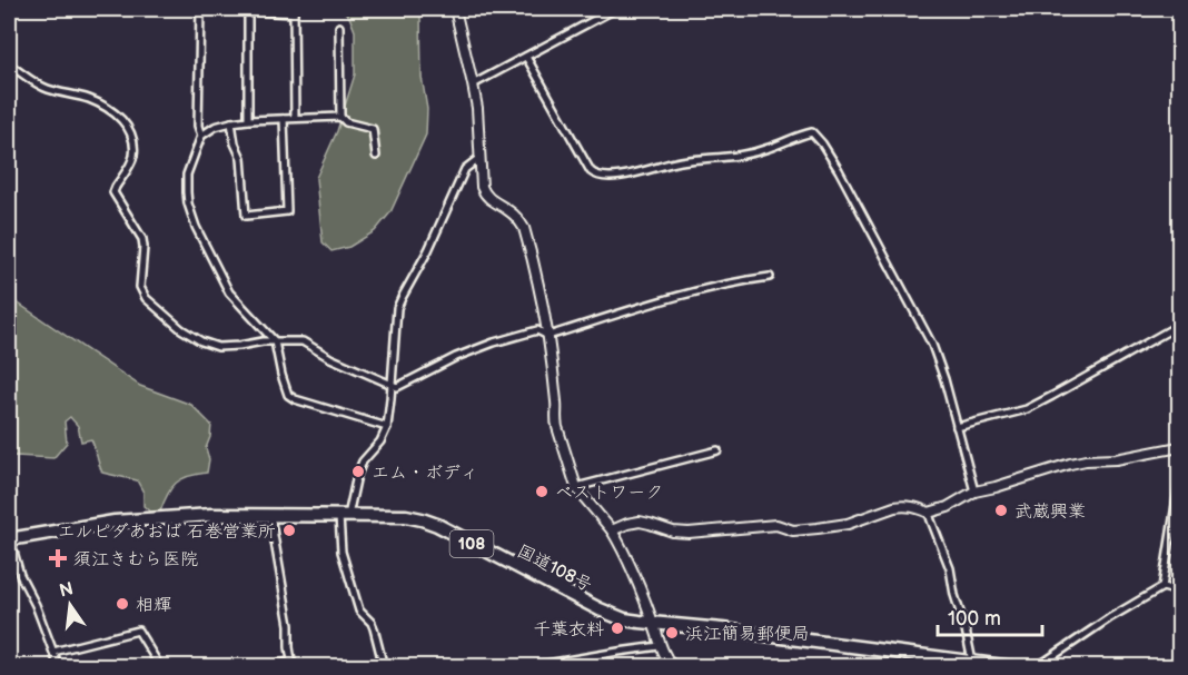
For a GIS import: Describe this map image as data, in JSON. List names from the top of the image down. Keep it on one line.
{"streets":{"highway":["108","国道108号"]},"places":{"other":["エム・ボディ","ベストワーク","武蔵興業","エルピダあおば 石巻営業所","相輝","千葉衣料","浜江簡易郵便局"],"health":["須江きむら医院"]},"scale_bar":"100 m","north":"top"}
